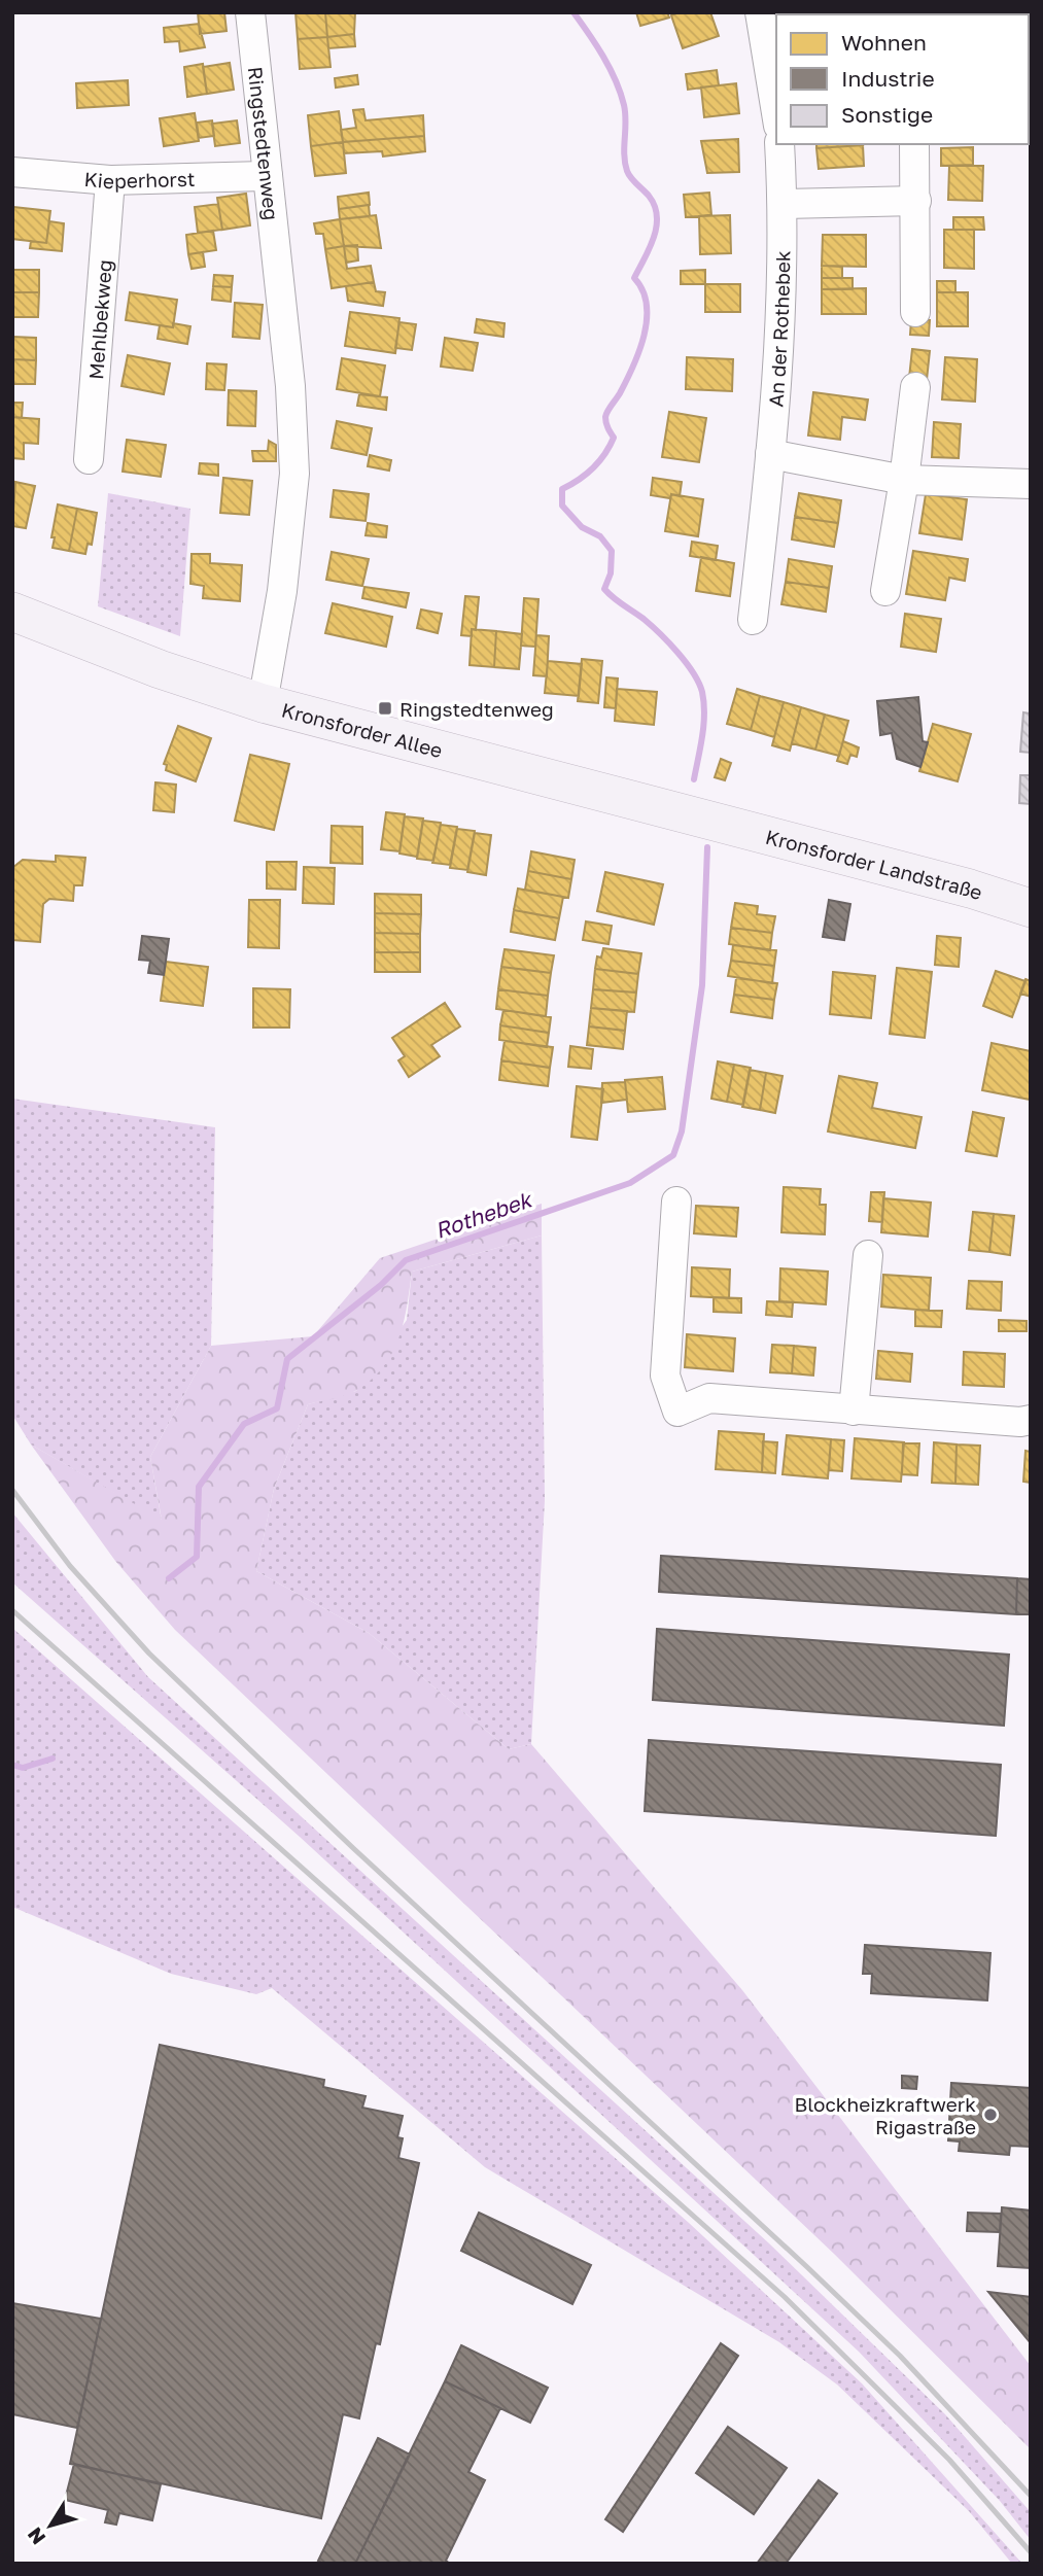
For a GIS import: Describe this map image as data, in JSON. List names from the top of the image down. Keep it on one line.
{"streets":{"main road":["Kronsforder Allee","Kronsforder Landstraße"],"street":["Ringstedtenweg","Kieperhorst","Mehlbekweg","An der Rothebek"]},"crossings":[["Ringstedtenweg","Kieperhorst"],["Ringstedtenweg","Kronsforder Allee"],["Kieperhorst","Mehlbekweg"],["Kronsforder Allee","Kronsforder Landstraße"]],"water":["Rothebek"],"places":{"transit":["Ringstedtenweg"],"other":["Blockheizkraftwerk Rigastraße"]},"legend":["Wohnen","Industrie","Sonstige"],"north":"bottom left"}
